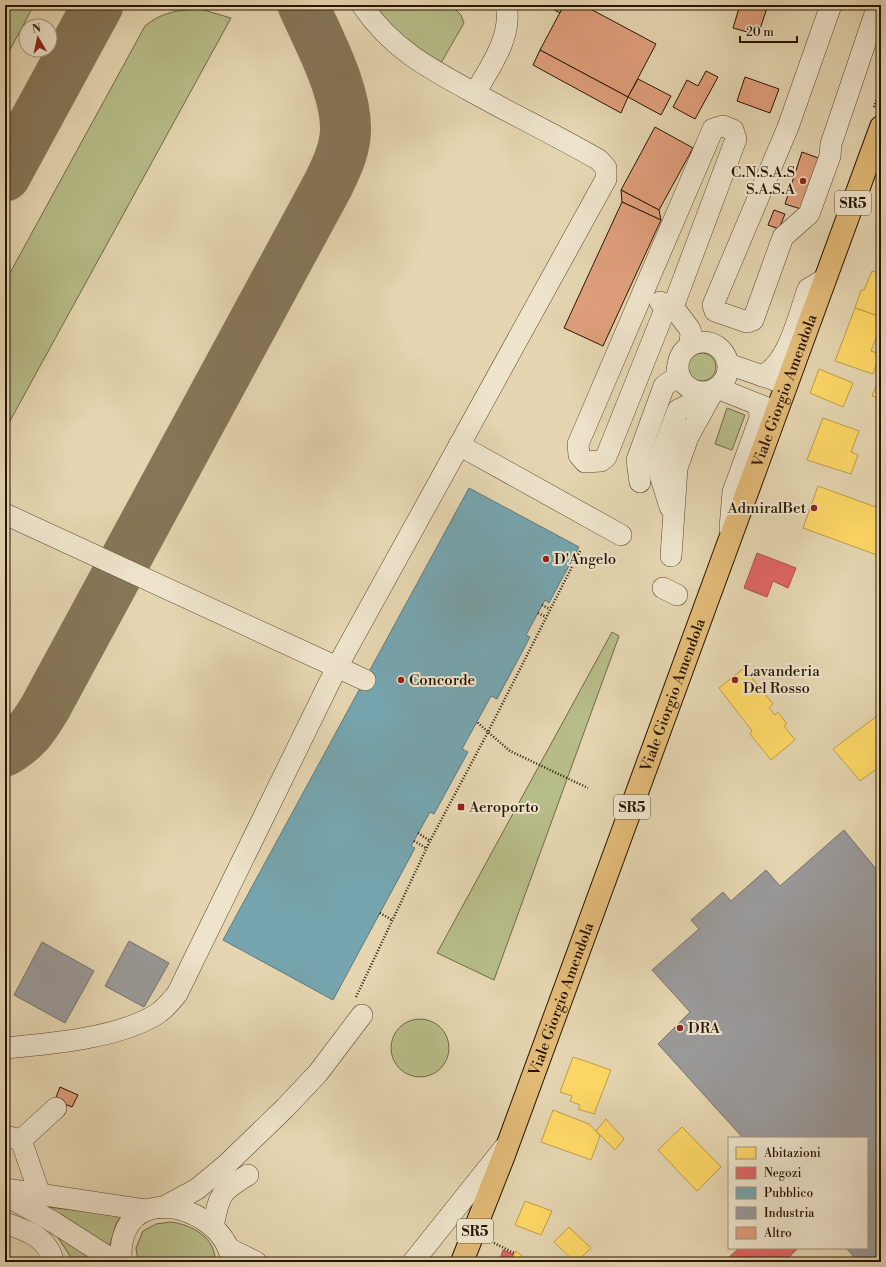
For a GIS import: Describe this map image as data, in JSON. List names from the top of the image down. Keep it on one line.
{"streets":{"main road":["SR5","Viale Giorgio Amendola"]},"places":{"other":["C.N.S.A.S S.A.S.A","AdmiralBet","D'Angelo","Concorde","Lavanderia Del Rosso","DRA"],"transit":["Aeroporto"]},"legend":["Abitazioni","Negozi","Pubblico","Industria","Altro"],"scale_bar":"20 m","north":"top"}
